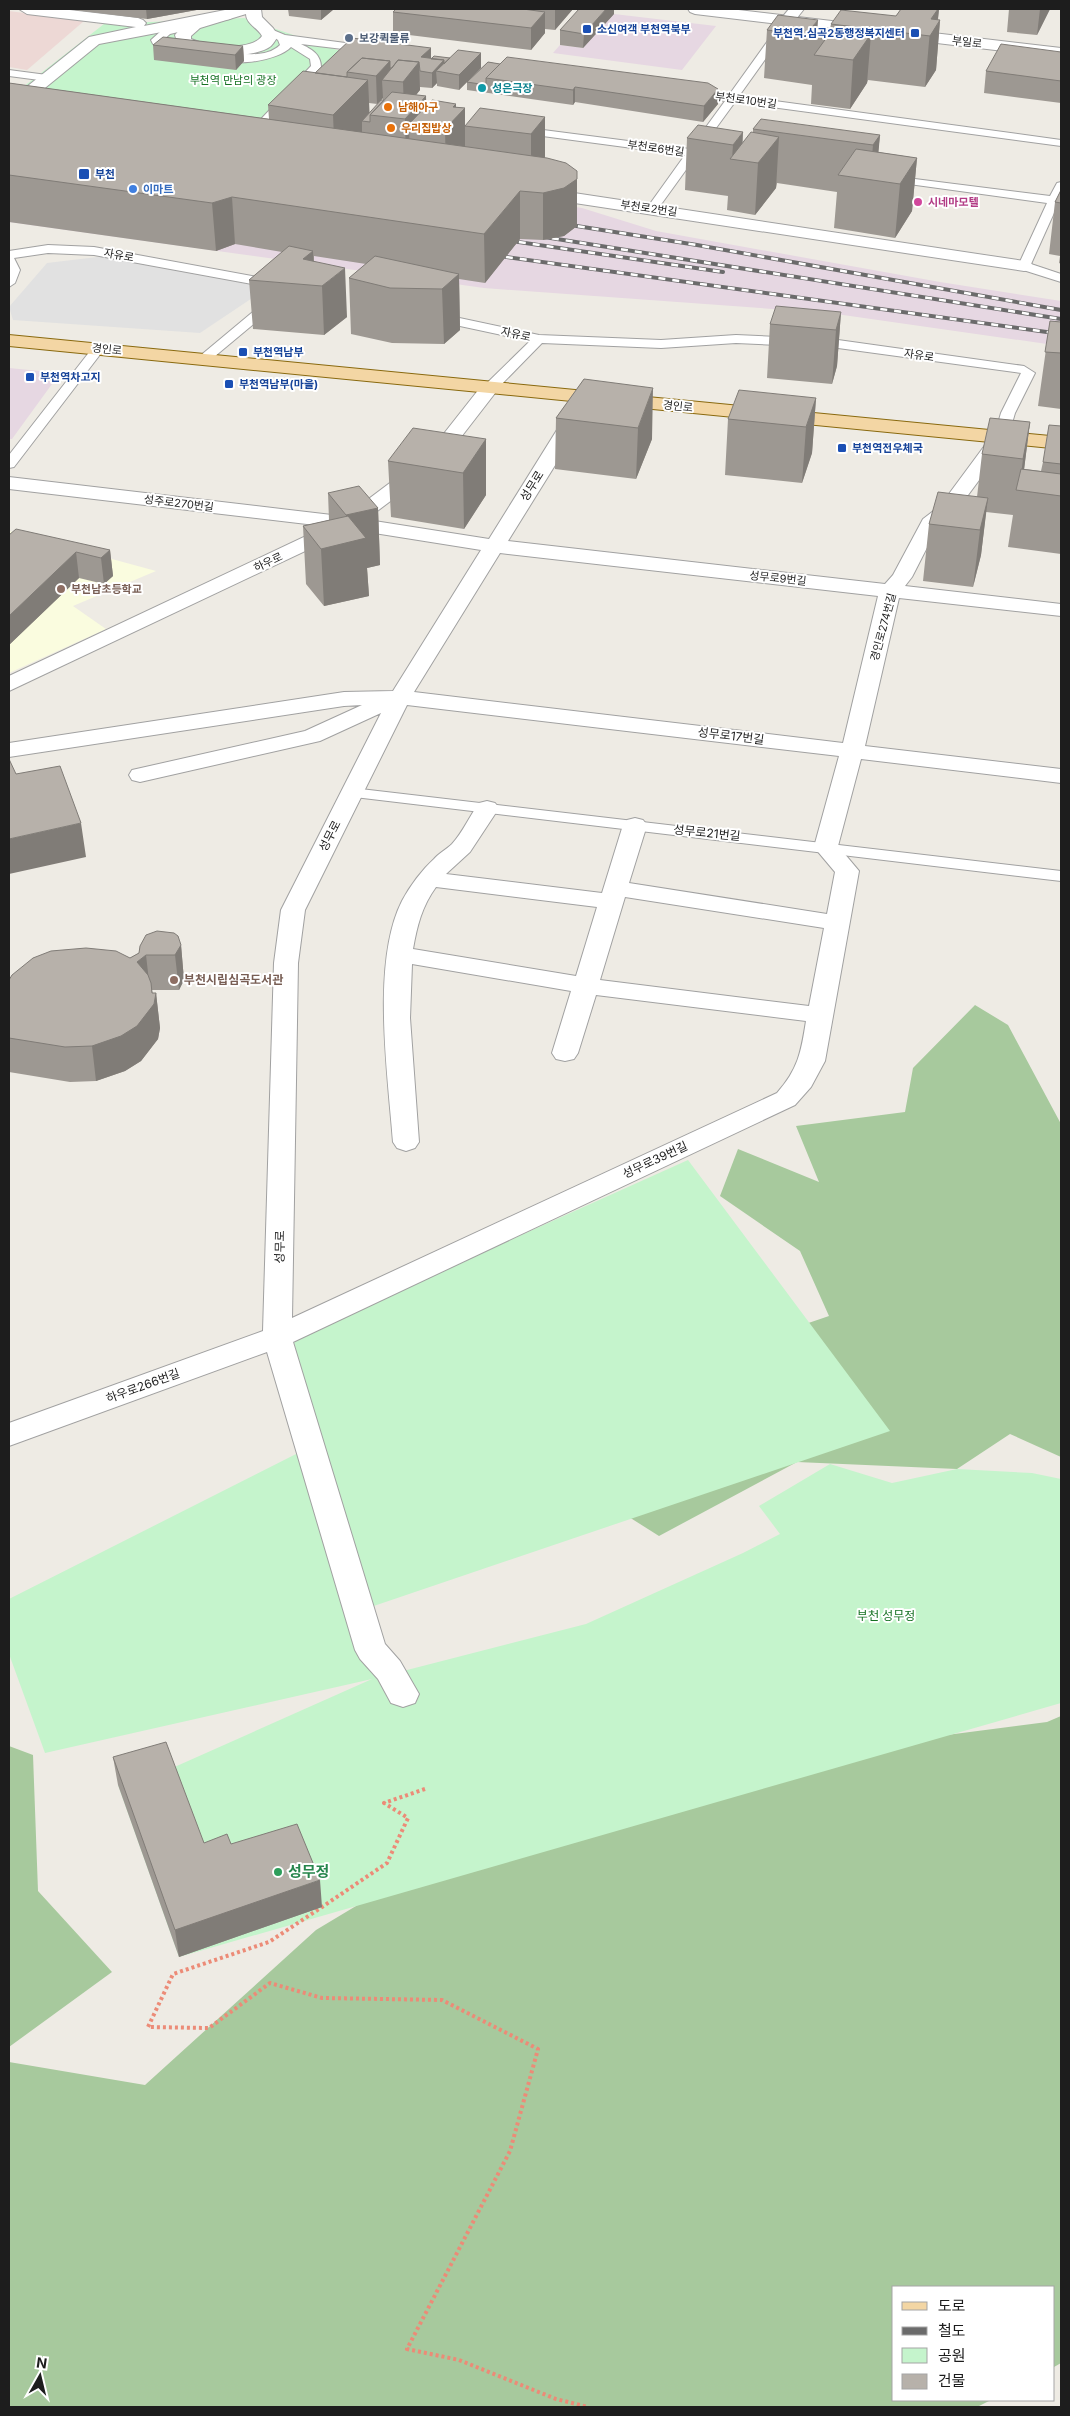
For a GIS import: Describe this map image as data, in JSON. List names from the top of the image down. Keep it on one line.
{"streets":{"main road":["경인로"],"street":["부일로","부천로2번길","성무로","성주로270번길","하우로","성무로9번길","경인로274번길","성무로17번길","성무로39번길","하우로266번길"],"lane":["부천로10번길","부천로6번길","자유로","성무로21번길"]},"crossings":[["자유로","경인로"],["경인로","성무로"],["경인로","하우로"],["경인로","경인로274번길"],["성무로","성주로270번길"],["성무로","성무로9번길"],["성무로","성무로17번길"],["성무로","성무로21번길"],["성무로","성무로39번길"],["성무로","하우로266번길"],["성주로270번길","하우로"],["성주로270번길","성무로9번길"],["성무로9번길","경인로274번길"],["경인로274번길","성무로17번길"],["경인로274번길","성무로21번길"],["경인로274번길","성무로39번길"],["성무로21번길","성무로39번길"],["성무로39번길","하우로266번길"]],"parks":["부천역 만남의 광장","부천 성무정"],"places":{"transit":["소신여객 부천역북부","부천역.심곡2동행정복지센터","부천","부천역남부","부천역차고지","부천역남부(마을)","부천역전우체국"],"other":["보강퀵물류","성은극장","남해아구","우리집밥상","이마트","시네마모텔","부천남초등학교","부천시립심곡도서관","성무정"]},"legend":["도로","철도","공원","건물"],"north":"top"}
